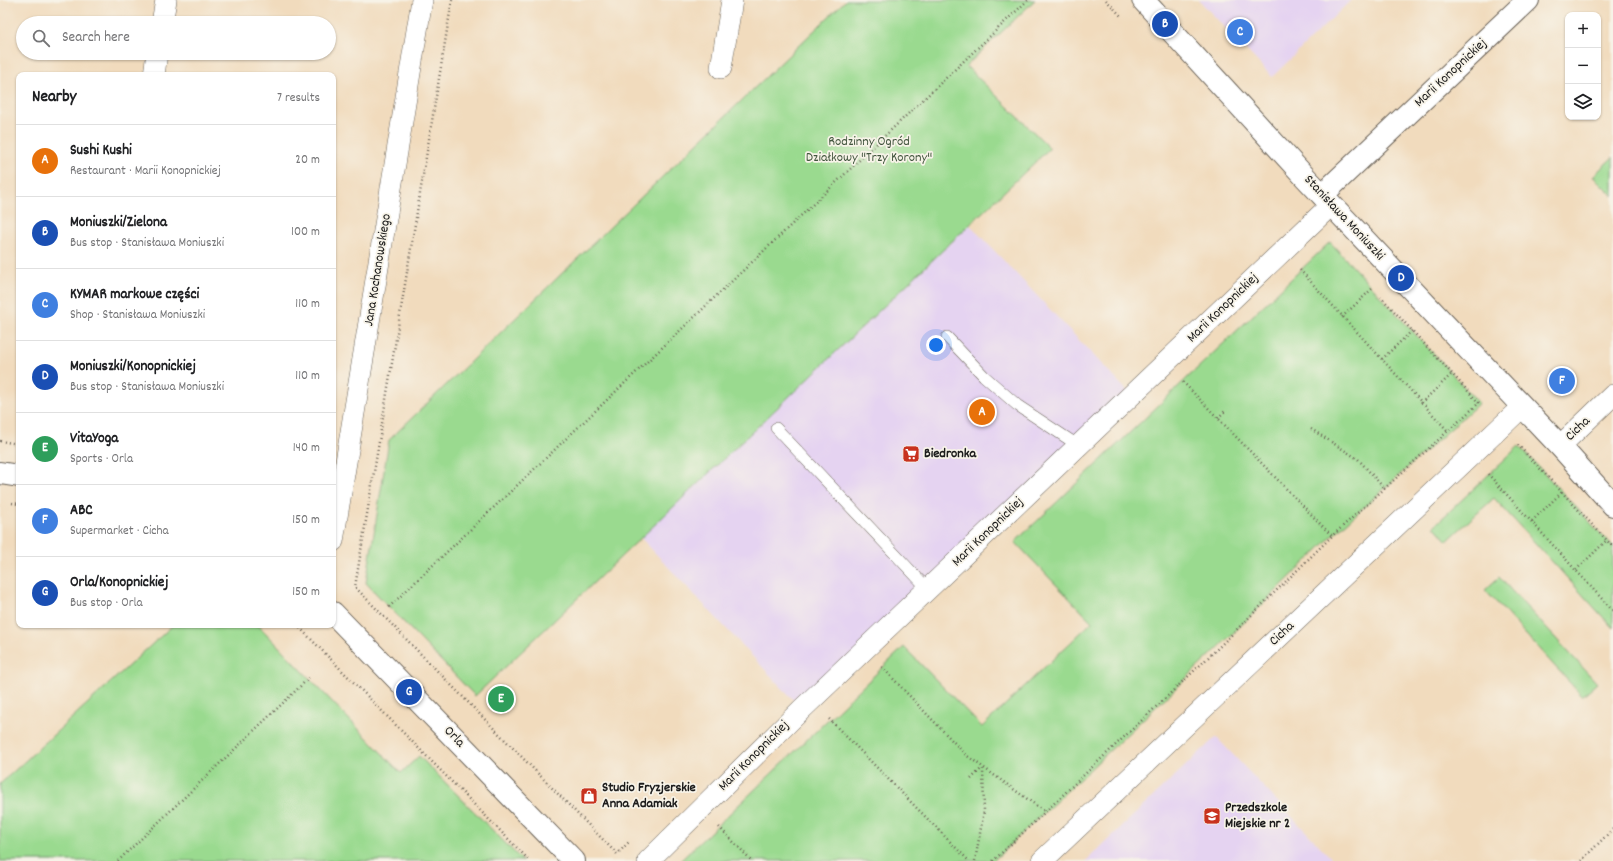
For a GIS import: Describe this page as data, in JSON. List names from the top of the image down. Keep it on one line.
{"streets":{"street":["Marii Konopnickiej","Stanisława Moniuszki","Jana Kochanowskiego","Cicha","Orla"]},"crossings":[["Marii Konopnickiej","Stanisława Moniuszki"],["Stanisława Moniuszki","Cicha"]],"parks":["Rodzinny Ogród Działkowy \"Trzy Korony\""],"places":{"supermarket":["Biedronka"],"shop":["Studio Fryzjerskie Anna Adamiak"],"school or university":["Przedszkole Miejskie nr 2"]},"page":{"pins":["B","C","D","F","A","G","E"],"map_buttons":["+","−"],"search":"Search here","heading":["Nearby","7 results"],"list":[{"mark":"A","name":"Sushi Kushi","note":"Restaurant · Marii Konopnickiej","value":"20 m"},{"mark":"B","name":"Moniuszki/Zielona","note":"Bus stop · Stanisława Moniuszki","value":"100 m"},{"mark":"C","name":"KYMAR markowe części","note":"Shop · Stanisława Moniuszki","value":"110 m"},{"mark":"D","name":"Moniuszki/Konopnickiej","note":"Bus stop · Stanisława Moniuszki","value":"110 m"},{"mark":"E","name":"VitaYoga","note":"Sports · Orla","value":"140 m"},{"mark":"F","name":"ABC","note":"Supermarket · Cicha","value":"150 m"},{"mark":"G","name":"Orla/Konopnickiej","note":"Bus stop · Orla","value":"150 m"}]}}
